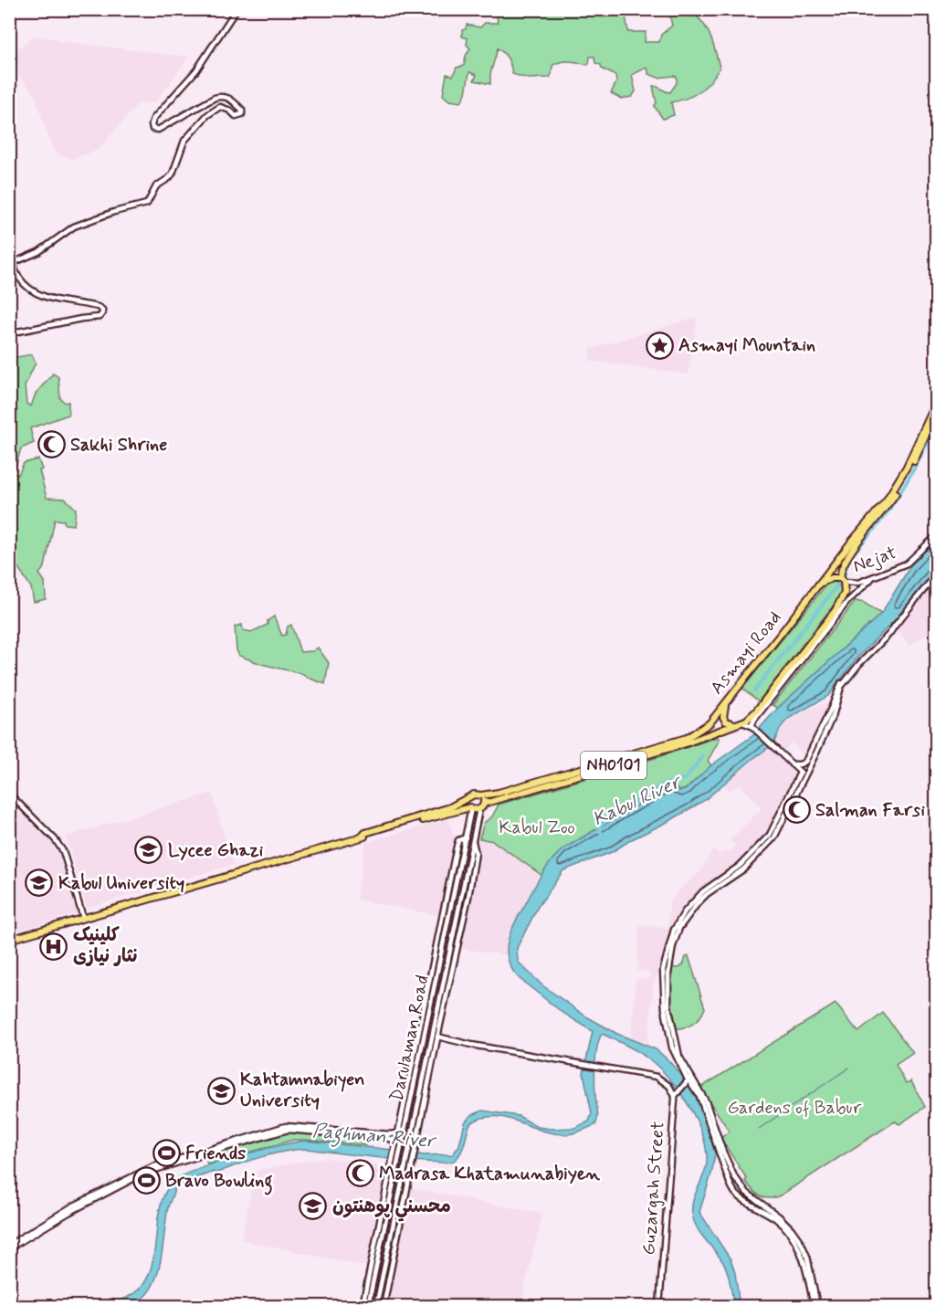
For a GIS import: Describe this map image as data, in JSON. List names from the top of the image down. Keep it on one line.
{"streets":{"highway":["Asmayi Road","NH0101"],"main road":["Nejat","Darulaman Road","Guzargah Street"]},"crossings":[["Asmayi Road","NH0101"],["Asmayi Road","Darulaman Road"],["NH0101","Darulaman Road"]],"water":["Kabul River","Paghman River"],"parks":["Kabul Zoo","Gardens of Babur"],"places":{"place":["Asmayi Mountain"],"mosque":["Sakhi Shrine","Salman Farsi","Madrasa Khatamunabiyen"],"school or university":["Lycee Ghazi","Kabul University","Kahtamnabiyen University","محسني پوهنتون"],"hospital":["کلینیک نثار نیازی"],"sports":["Friends","Bravo Bowling"]}}
